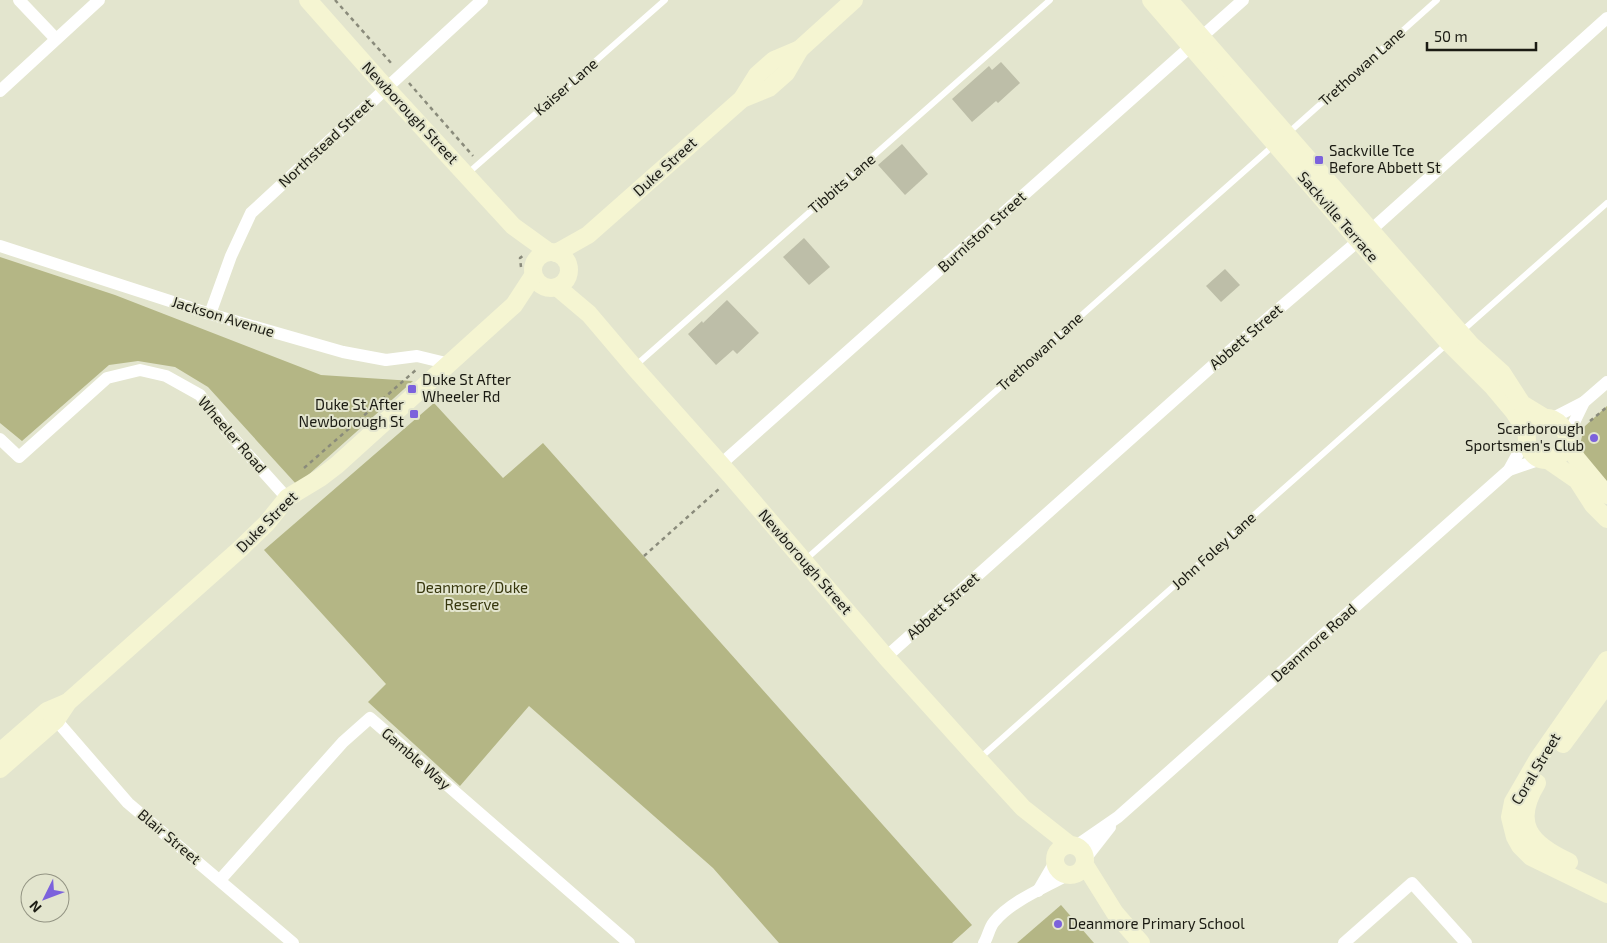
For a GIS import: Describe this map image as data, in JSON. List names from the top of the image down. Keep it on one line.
{"streets":{"main road":["Newborough Street","Duke Street","Sackville Terrace","Coral Street"],"street":["Northstead Street","Burniston Street","Jackson Avenue","Abbett Street","Wheeler Road","Deanmore Road","Gamble Way","Blair Street"],"lane":["Trethowan Lane","Kaiser Lane","Tibbits Lane","John Foley Lane"]},"crossings":[["Trethowan Lane","Newborough Street"],["Trethowan Lane","Sackville Terrace"],["Kaiser Lane","Newborough Street"],["Newborough Street","Northstead Street"],["Newborough Street","Duke Street"],["Newborough Street","Tibbits Lane"],["Newborough Street","Burniston Street"],["Newborough Street","Abbett Street"],["Newborough Street","John Foley Lane"],["Newborough Street","Deanmore Road"],["Northstead Street","Jackson Avenue"],["Duke Street","Jackson Avenue"],["Duke Street","Wheeler Road"],["Duke Street","Blair Street"],["Sackville Terrace","Burniston Street"],["Sackville Terrace","Abbett Street"],["Sackville Terrace","John Foley Lane"],["Sackville Terrace","Deanmore Road"],["Gamble Way","Blair Street"]],"parks":["Deanmore/Duke Reserve"],"places":{"transit":["Sackville Tce Before Abbett St","Duke St After Wheeler Rd","Duke St After Newborough St"],"other":["Scarborough Sportsmen's Club","Deanmore Primary School"]},"scale_bar":"50 m","north":"bottom left"}
